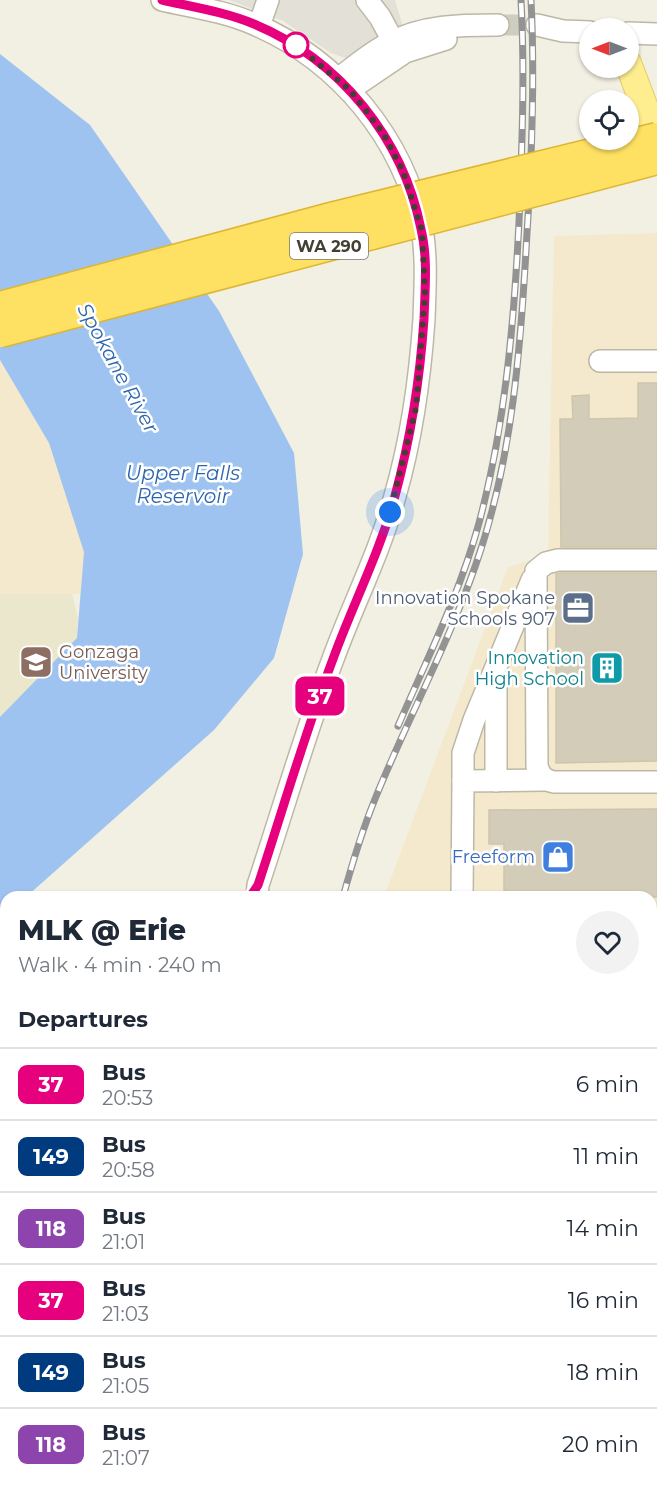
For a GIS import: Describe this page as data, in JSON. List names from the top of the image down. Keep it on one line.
{"streets":{"highway":["WA 290"]},"water":["Spokane River","Upper Falls Reservoir"],"places":{"office":["Innovation Spokane Schools 907"],"school or university":["Gonzaga University"],"building":["Innovation High School"],"shop":["Freeform"]},"lines":["bus line 37"],"north":"left","page":{"on_map":"37","heading":[["MLK @ Erie","Walk · 4 min · 240 m"],"Departures"],"list":[{"mark":"37","name":"Bus","note":"20:53","value":"6 min"},{"mark":"149","name":"Bus","note":"20:58","value":"11 min"},{"mark":"118","name":"Bus","note":"21:01","value":"14 min"},{"mark":"37","name":"Bus","note":"21:03","value":"16 min"},{"mark":"149","name":"Bus","note":"21:05","value":"18 min"},{"mark":"118","name":"Bus","note":"21:07","value":"20 min"}]}}
